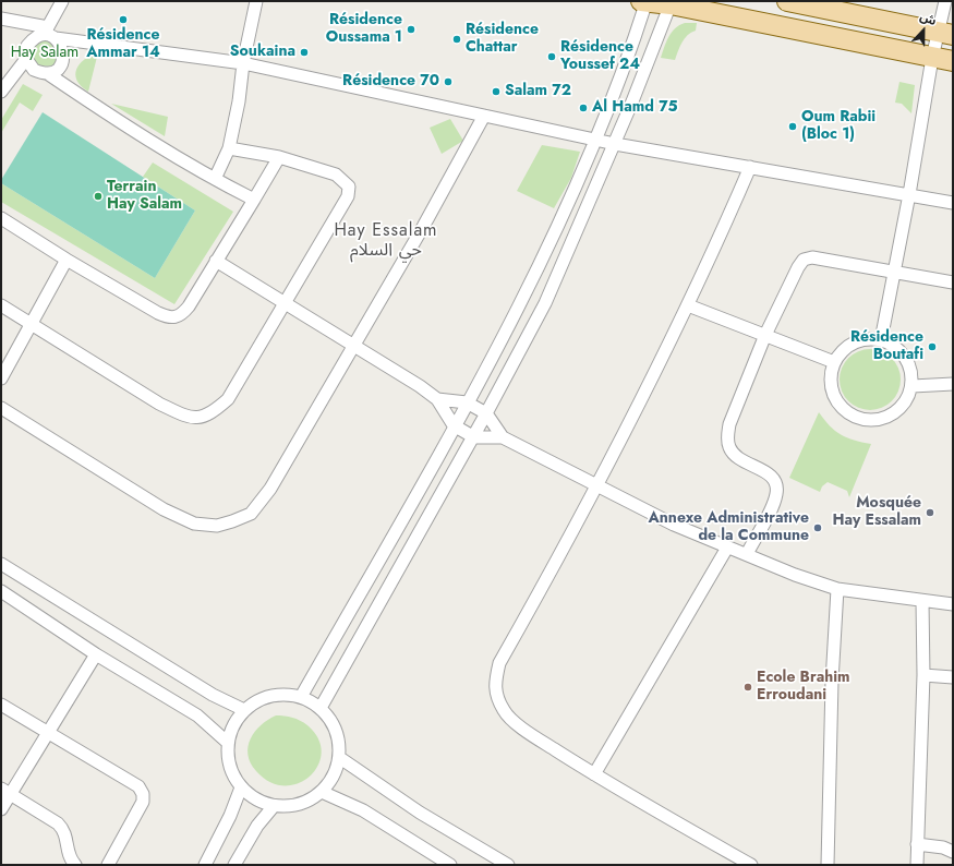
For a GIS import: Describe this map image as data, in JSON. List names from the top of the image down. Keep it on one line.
{"districts":["Hay Essalam حي السلام"],"parks":["Hay Salam"],"places":["Résidence Ammar 14","Résidence Oussama 1","Résidence Chattar","Soukaina","Résidence Youssef 24","Résidence 70","Salam 72","Al Hamd 75","Oum Rabii (Bloc 1)","Terrain Hay Salam","Résidence Boutafi","Mosquée Hay Essalam","Annexe Administrative de la Commune","Ecole Brahim Erroudani"],"north":"top"}
